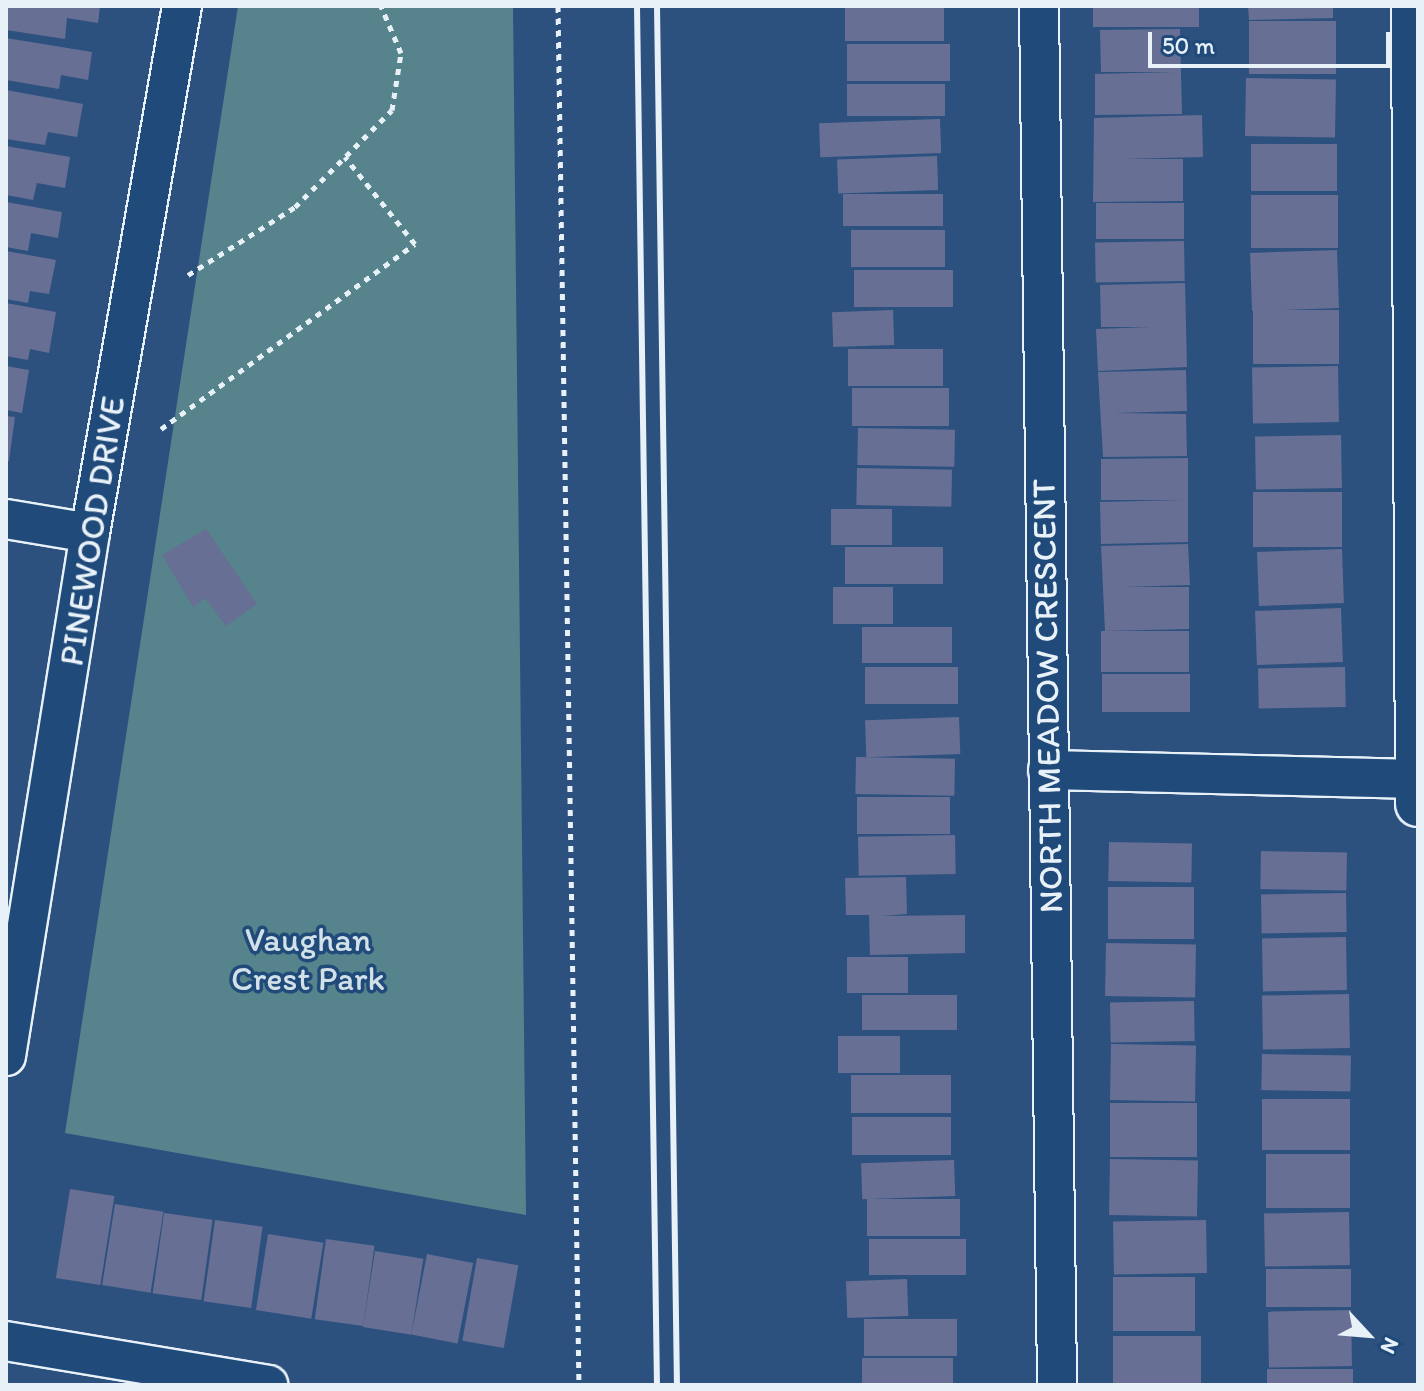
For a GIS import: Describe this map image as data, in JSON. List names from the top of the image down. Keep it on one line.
{"streets":{"street":["PINEWOOD DRIVE","NORTH MEADOW CRESCENT"]},"parks":["Vaughan Crest Park"],"scale_bar":"50 m","north":"bottom right"}
